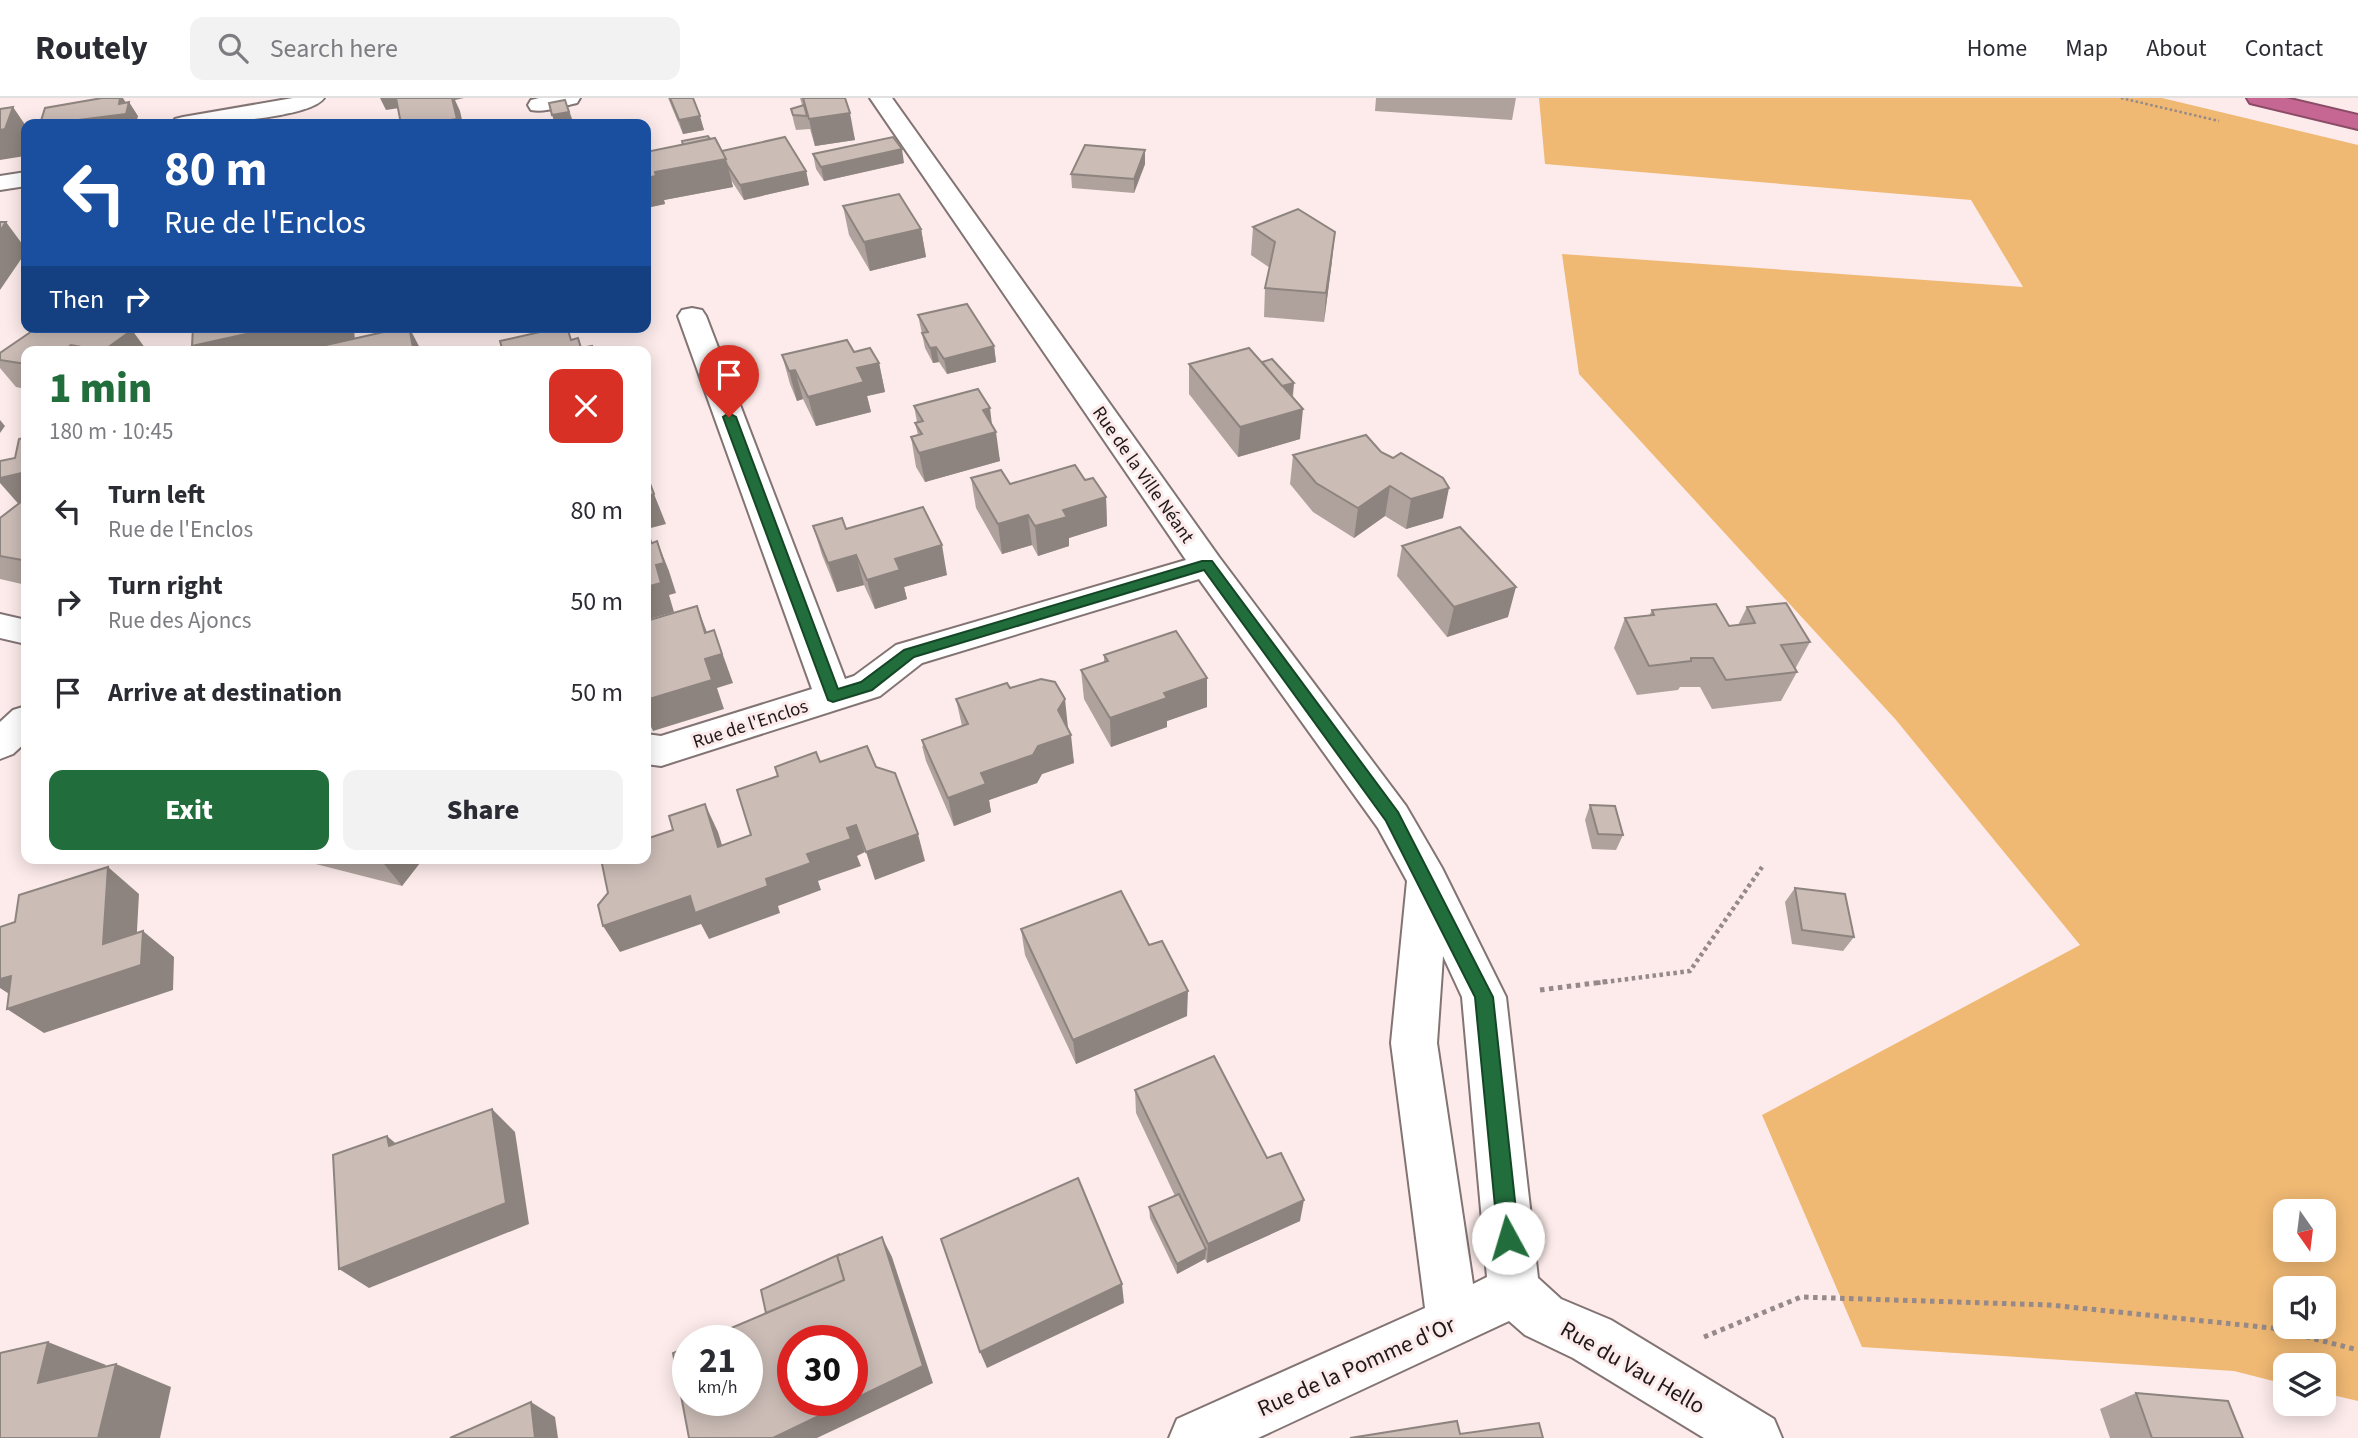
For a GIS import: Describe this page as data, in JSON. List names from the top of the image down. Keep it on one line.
{"streets":{"street":["Rue de la Ville Néant","Rue de l'Enclos","Rue de la Pomme d'Or","Rue du Vau Hello"]},"crossings":[["Rue de la Ville Néant","Rue de l'Enclos"],["Rue de la Ville Néant","Rue de la Pomme d'Or"],["Rue de la Ville Néant","Rue du Vau Hello"],["Rue de la Pomme d'Or","Rue du Vau Hello"]],"north":"bottom","page":{"header":"Routely","search":"Search here","nav":["Home","Map","About","Contact"],"turn":["80 m","Rue de l'Enclos"],"then":"Then","heading":["1 min","180 m · 10:45"],"list":[{"name":"Turn left","note":"Rue de l'Enclos","value":"80 m"},{"name":"Turn right","note":"Rue des Ajoncs","value":"50 m"},{"name":"Arrive at destination","value":"50 m"}],"buttons":["Exit","Share"],"speed":"21 km/h","limit":"30"}}
